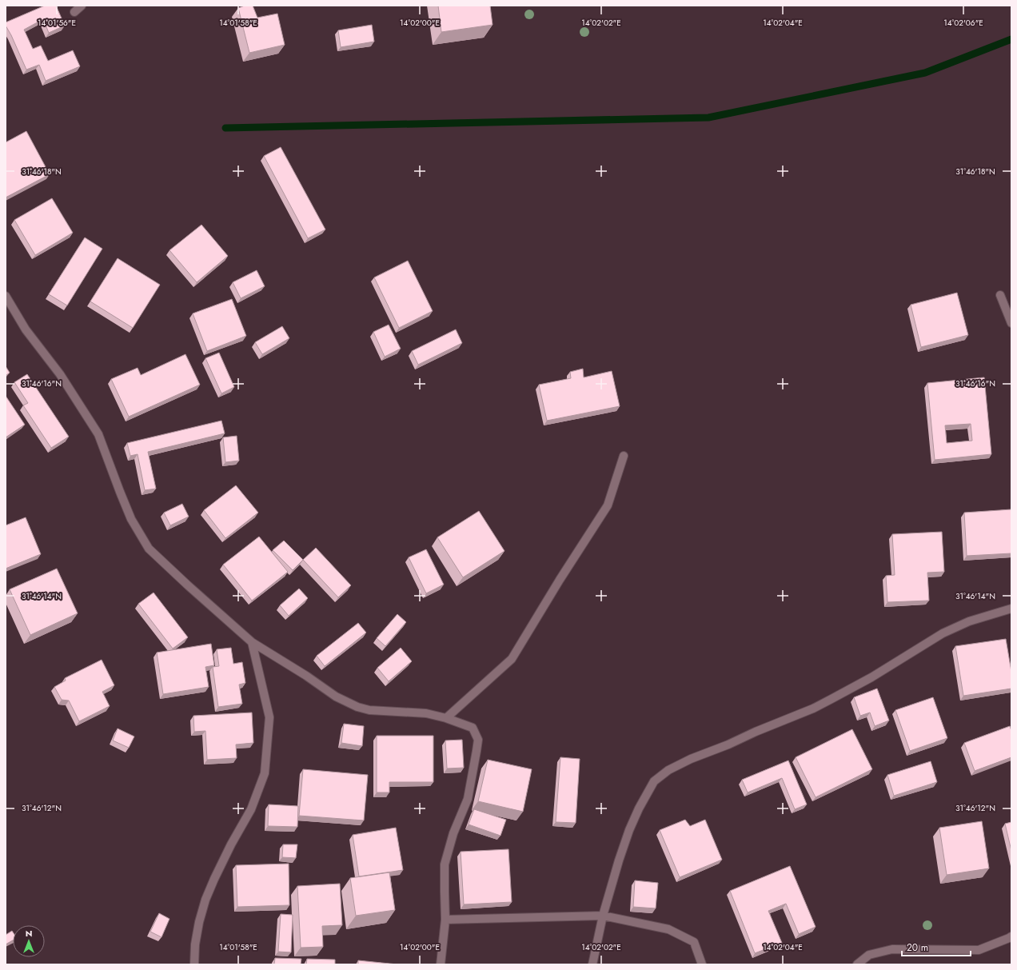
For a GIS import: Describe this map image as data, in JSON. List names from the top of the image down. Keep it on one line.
{"scale_bar":"20 m","north":"top","coordinates":["14°01'56\"E","14°01'58\"E","14°02'00\"E","14°02'02\"E","14°02'04\"E","14°02'06\"E","31°46'18\"N","31°46'16\"N","31°46'14\"N","31°46'12\"N"]}
